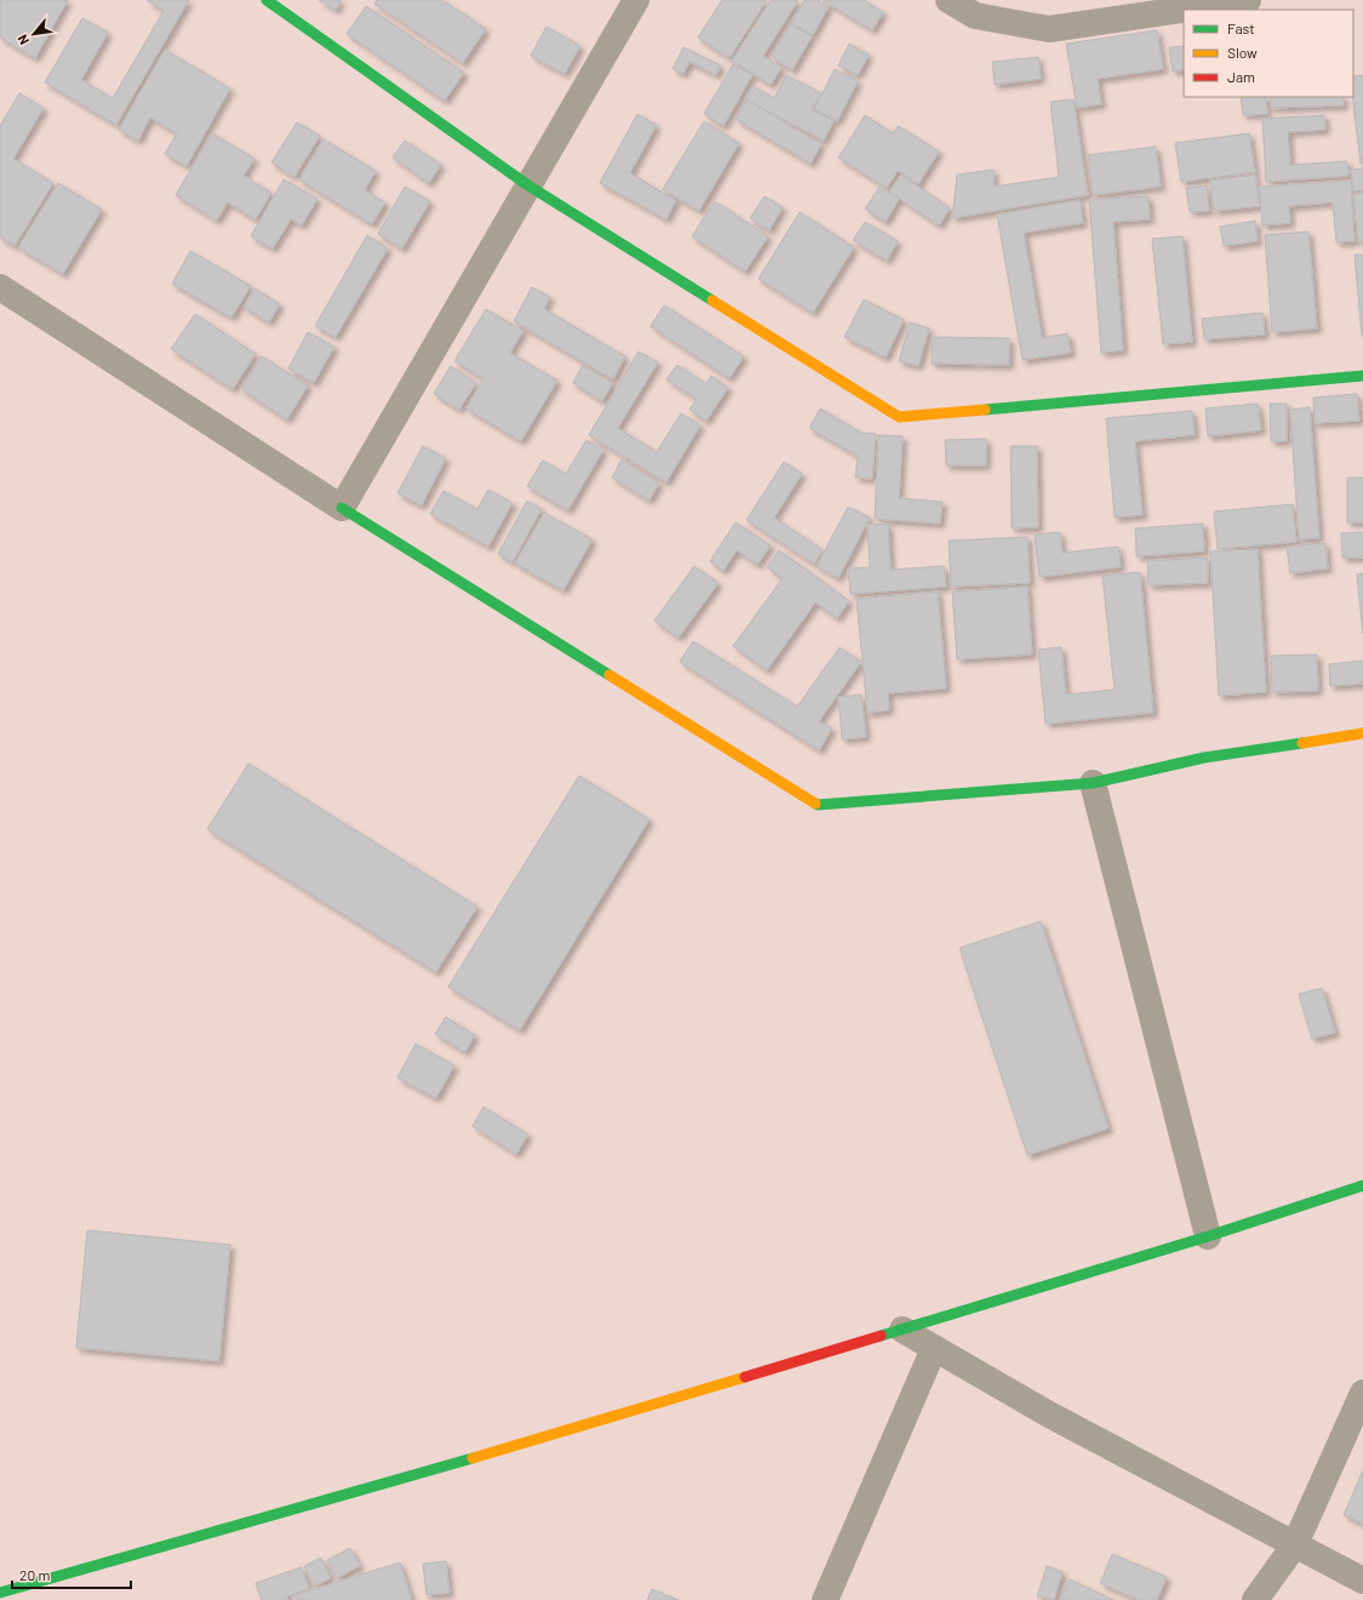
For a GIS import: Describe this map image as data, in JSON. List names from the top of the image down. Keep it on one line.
{"legend":["Fast","Slow","Jam"],"scale_bar":"20 m","north":"bottom left"}
